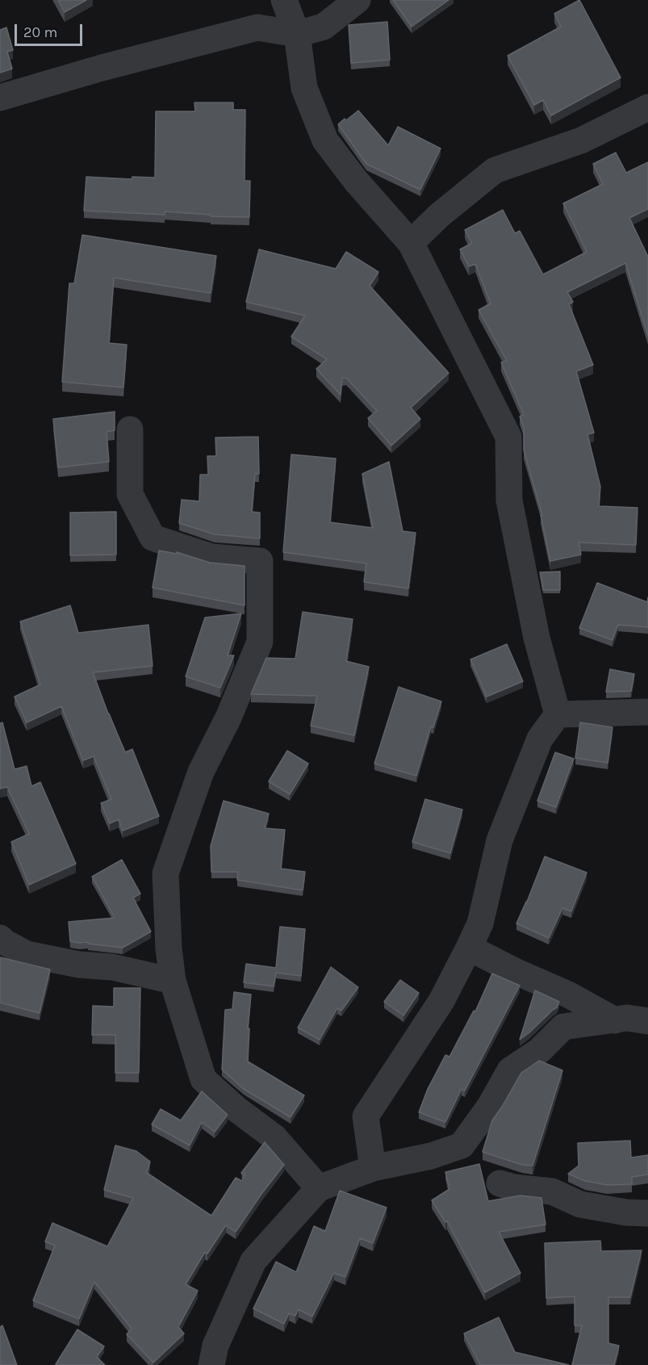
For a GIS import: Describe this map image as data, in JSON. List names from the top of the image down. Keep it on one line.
{"scale_bar":"20 m"}
